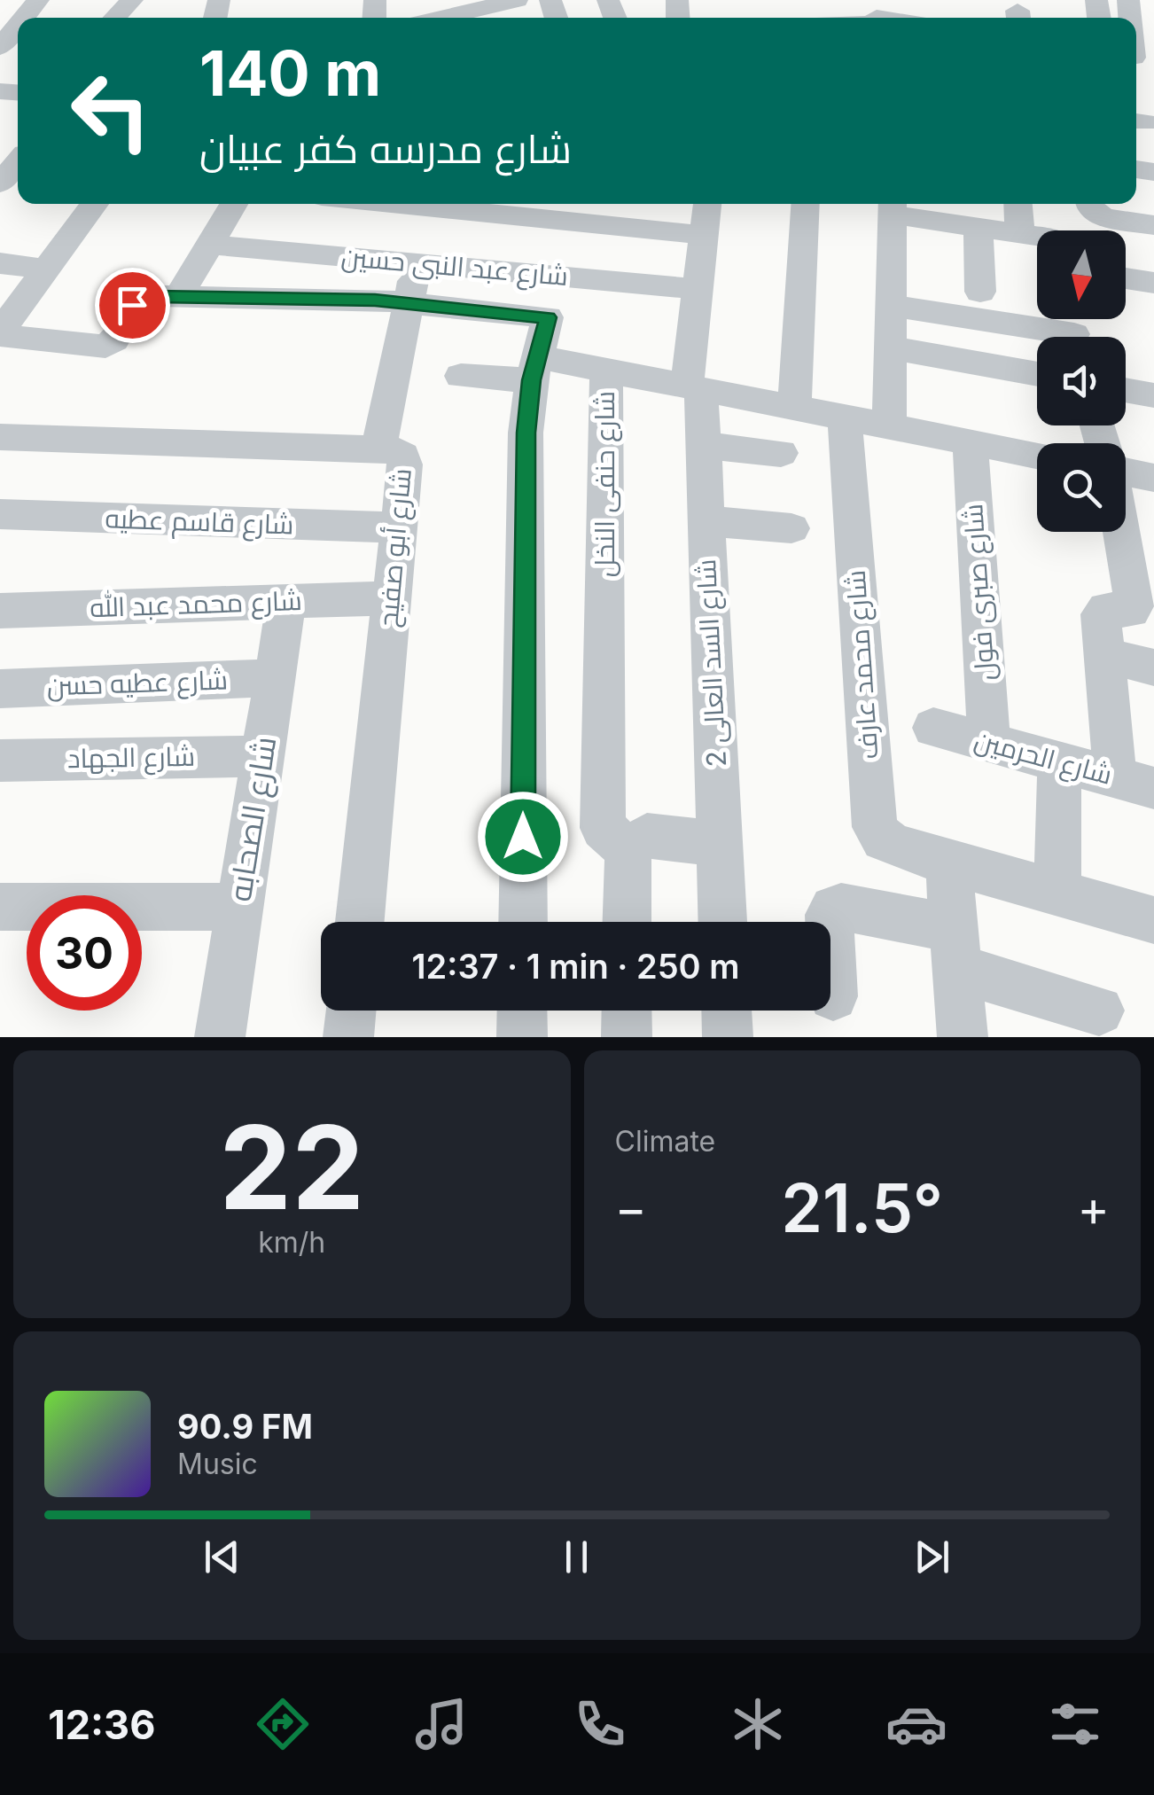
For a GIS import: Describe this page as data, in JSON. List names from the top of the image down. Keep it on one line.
{"streets":{"street":["شارع عبد النبى حسين","شارع حنفى النخل","شارع قاسم عطيه","شارع أبو صفيح","شارع صبرى فول","شارع محمد عبد الله","شارع السد العالى 2","شارع محمد عارف","شارع عطيه حسن","شارع الجهاد","شارع الحرمين","شارع الصحابه"]},"crossings":[["شارع عبد النبى حسين","شارع السد العالى 2"],["شارع حنفى النخل","شارع صبرى فول"],["شارع حنفى النخل","شارع السد العالى 2"],["شارع حنفى النخل","شارع محمد عارف"],["شارع قاسم عطيه","شارع أبو صفيح"],["شارع أبو صفيح","شارع محمد عبد الله"],["شارع صبرى فول","شارع الحرمين"],["شارع محمد عبد الله","شارع الصحابه"],["شارع عطيه حسن","شارع الصحابه"],["شارع الجهاد","شارع الصحابه"]],"north":"bottom","page":{"turn":["140 m","شارع مدرسه كفر عبيان"],"limit":"30","trip":"12:37 · 1 min · 250 m","tile":[["22","km/h"],"Climate"],"heat":["−","21.5°","+"],"song":["90.9 FM","Music"],"tabs":"12:36"}}
